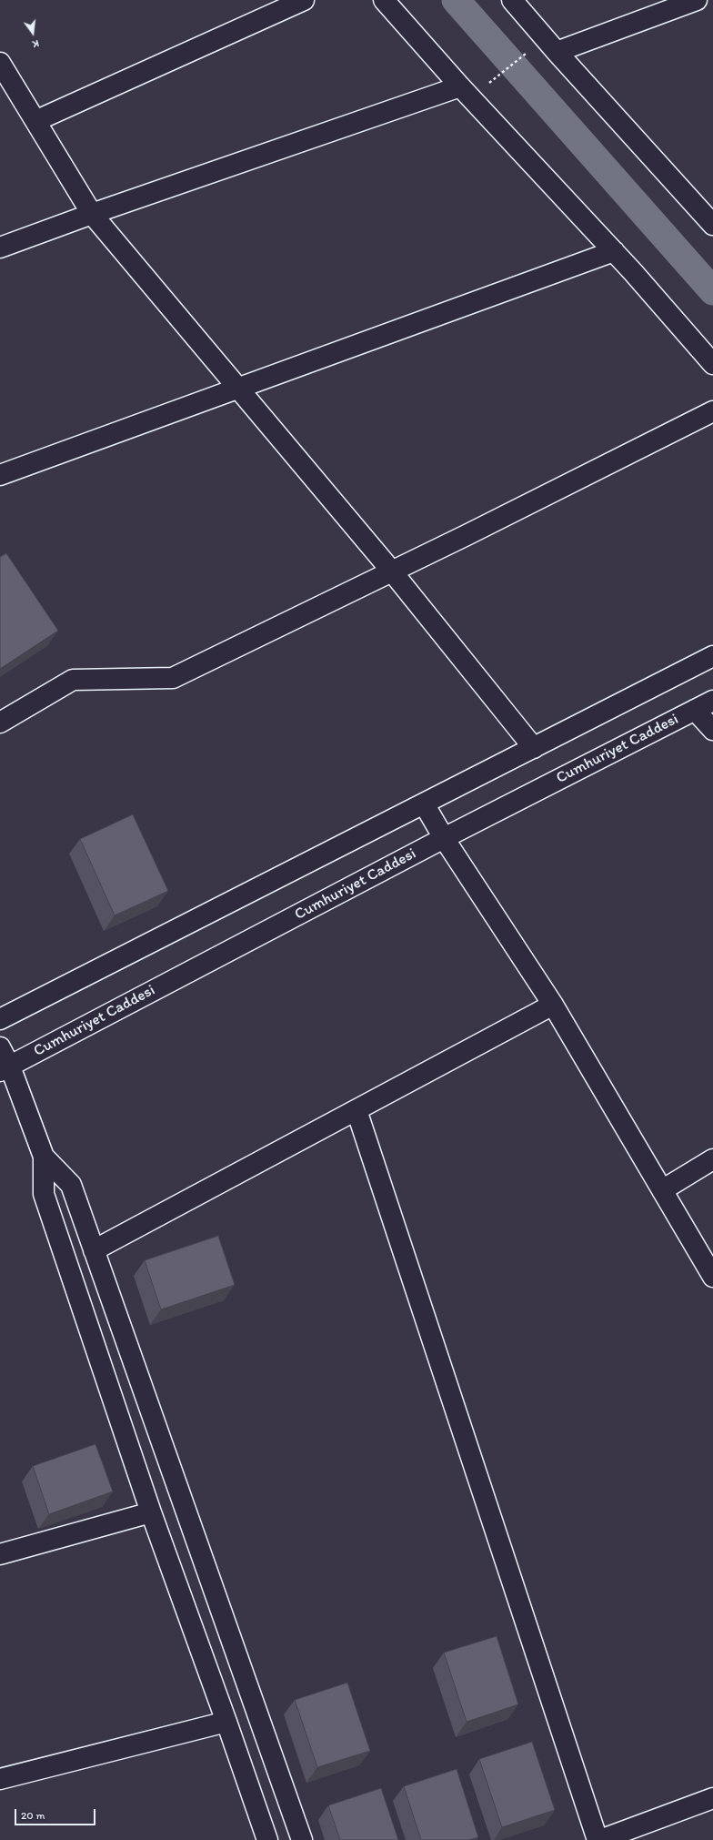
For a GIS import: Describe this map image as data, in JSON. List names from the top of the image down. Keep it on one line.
{"streets":{"street":["Cumhuriyet Caddesi"]},"scale_bar":"20 m","north":"bottom"}
